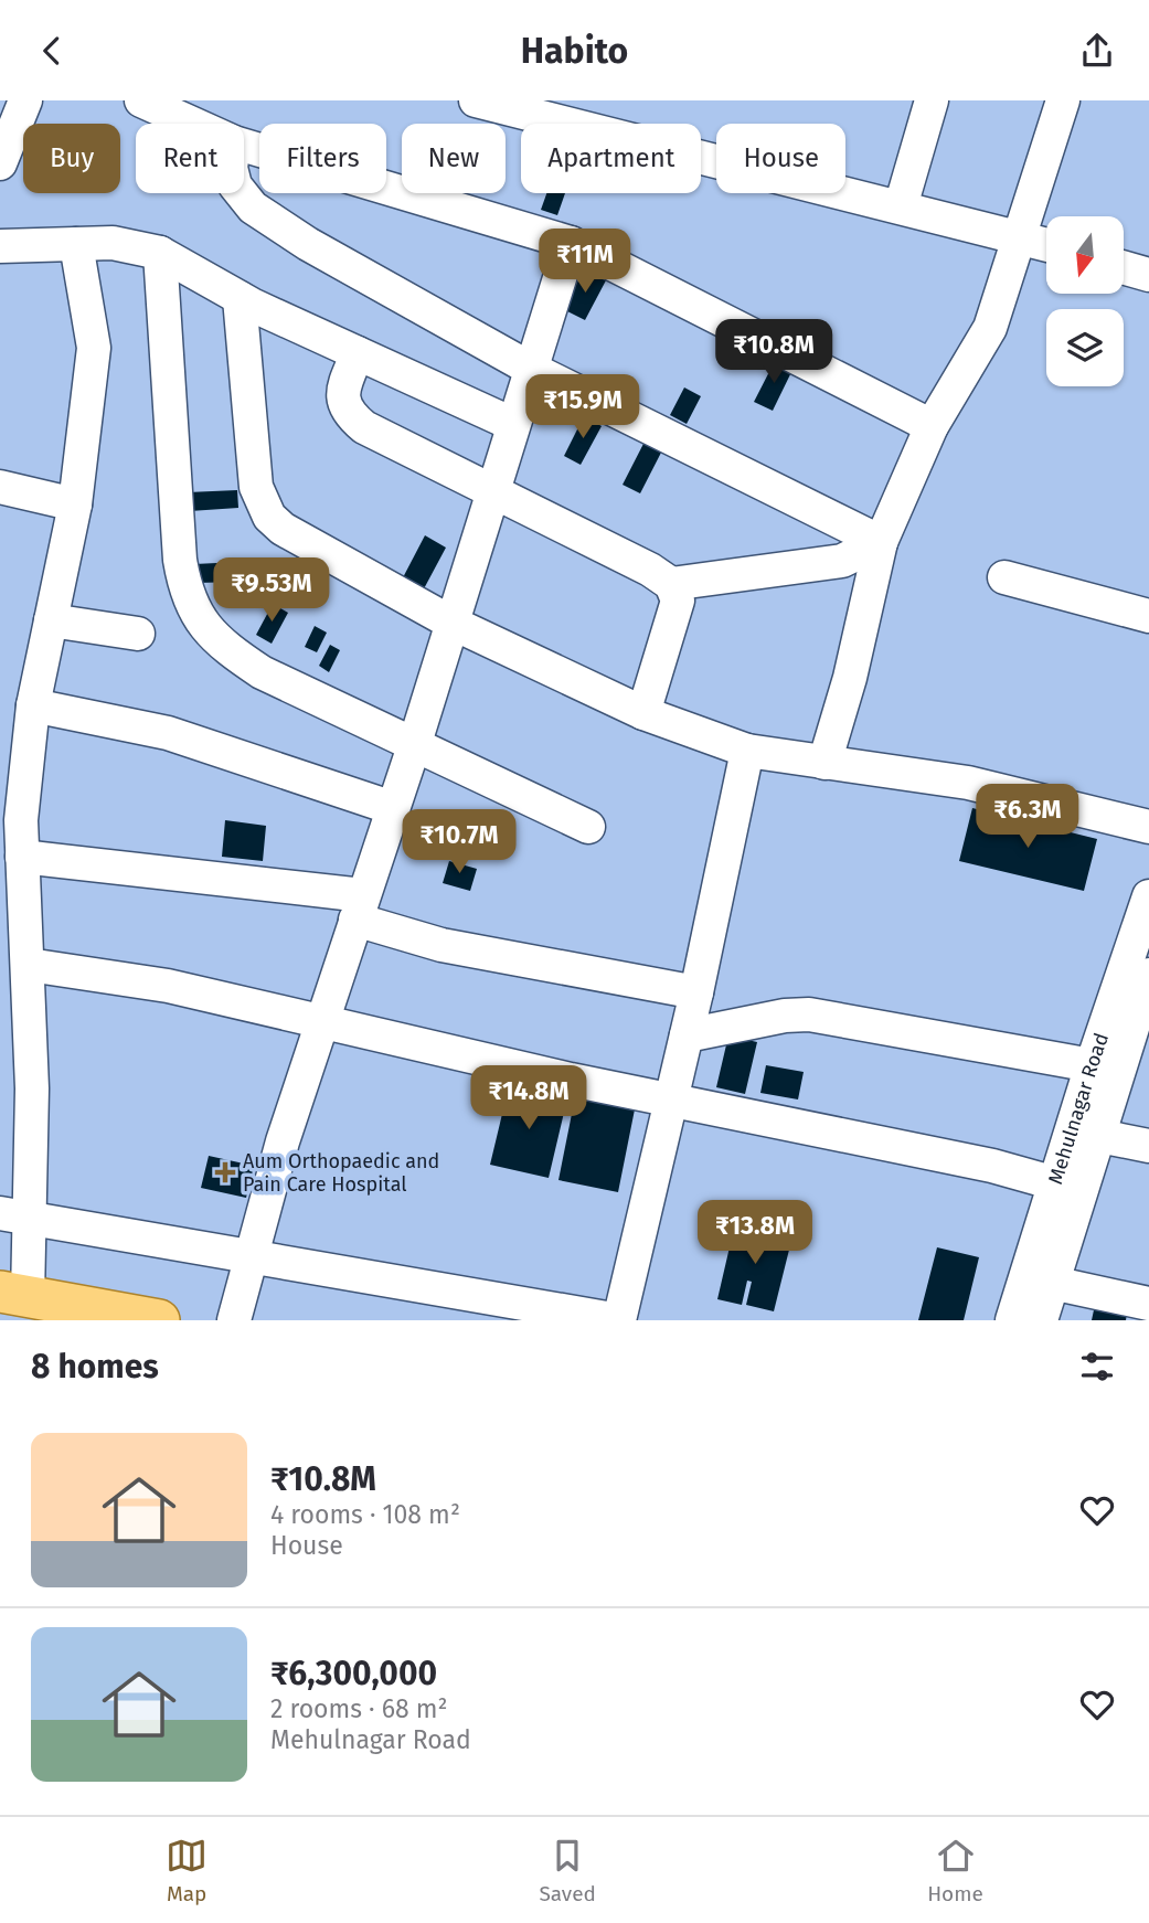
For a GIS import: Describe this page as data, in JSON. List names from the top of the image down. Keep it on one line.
{"streets":{"street":["Mehulnagar Road"]},"places":{"health":["Aum Orthopaedic and Pain Care Hospital"]},"north":"bottom","page":{"header":"Habito","chip":["Buy","Rent","Filters","New","Apartment","House"],"price":["₹11M","₹10.8M","₹15.9M","₹9.53M","₹6.3M","₹10.7M","₹14.8M","₹13.8M"],"heading":"8 homes","list":[{"name":"₹10.8M","note":"4 rooms · 108 m² · House"},{"name":"₹6,300,000","note":"2 rooms · 68 m² · Mehulnagar Road"}],"tabs":["Map","Saved","Home"]}}
